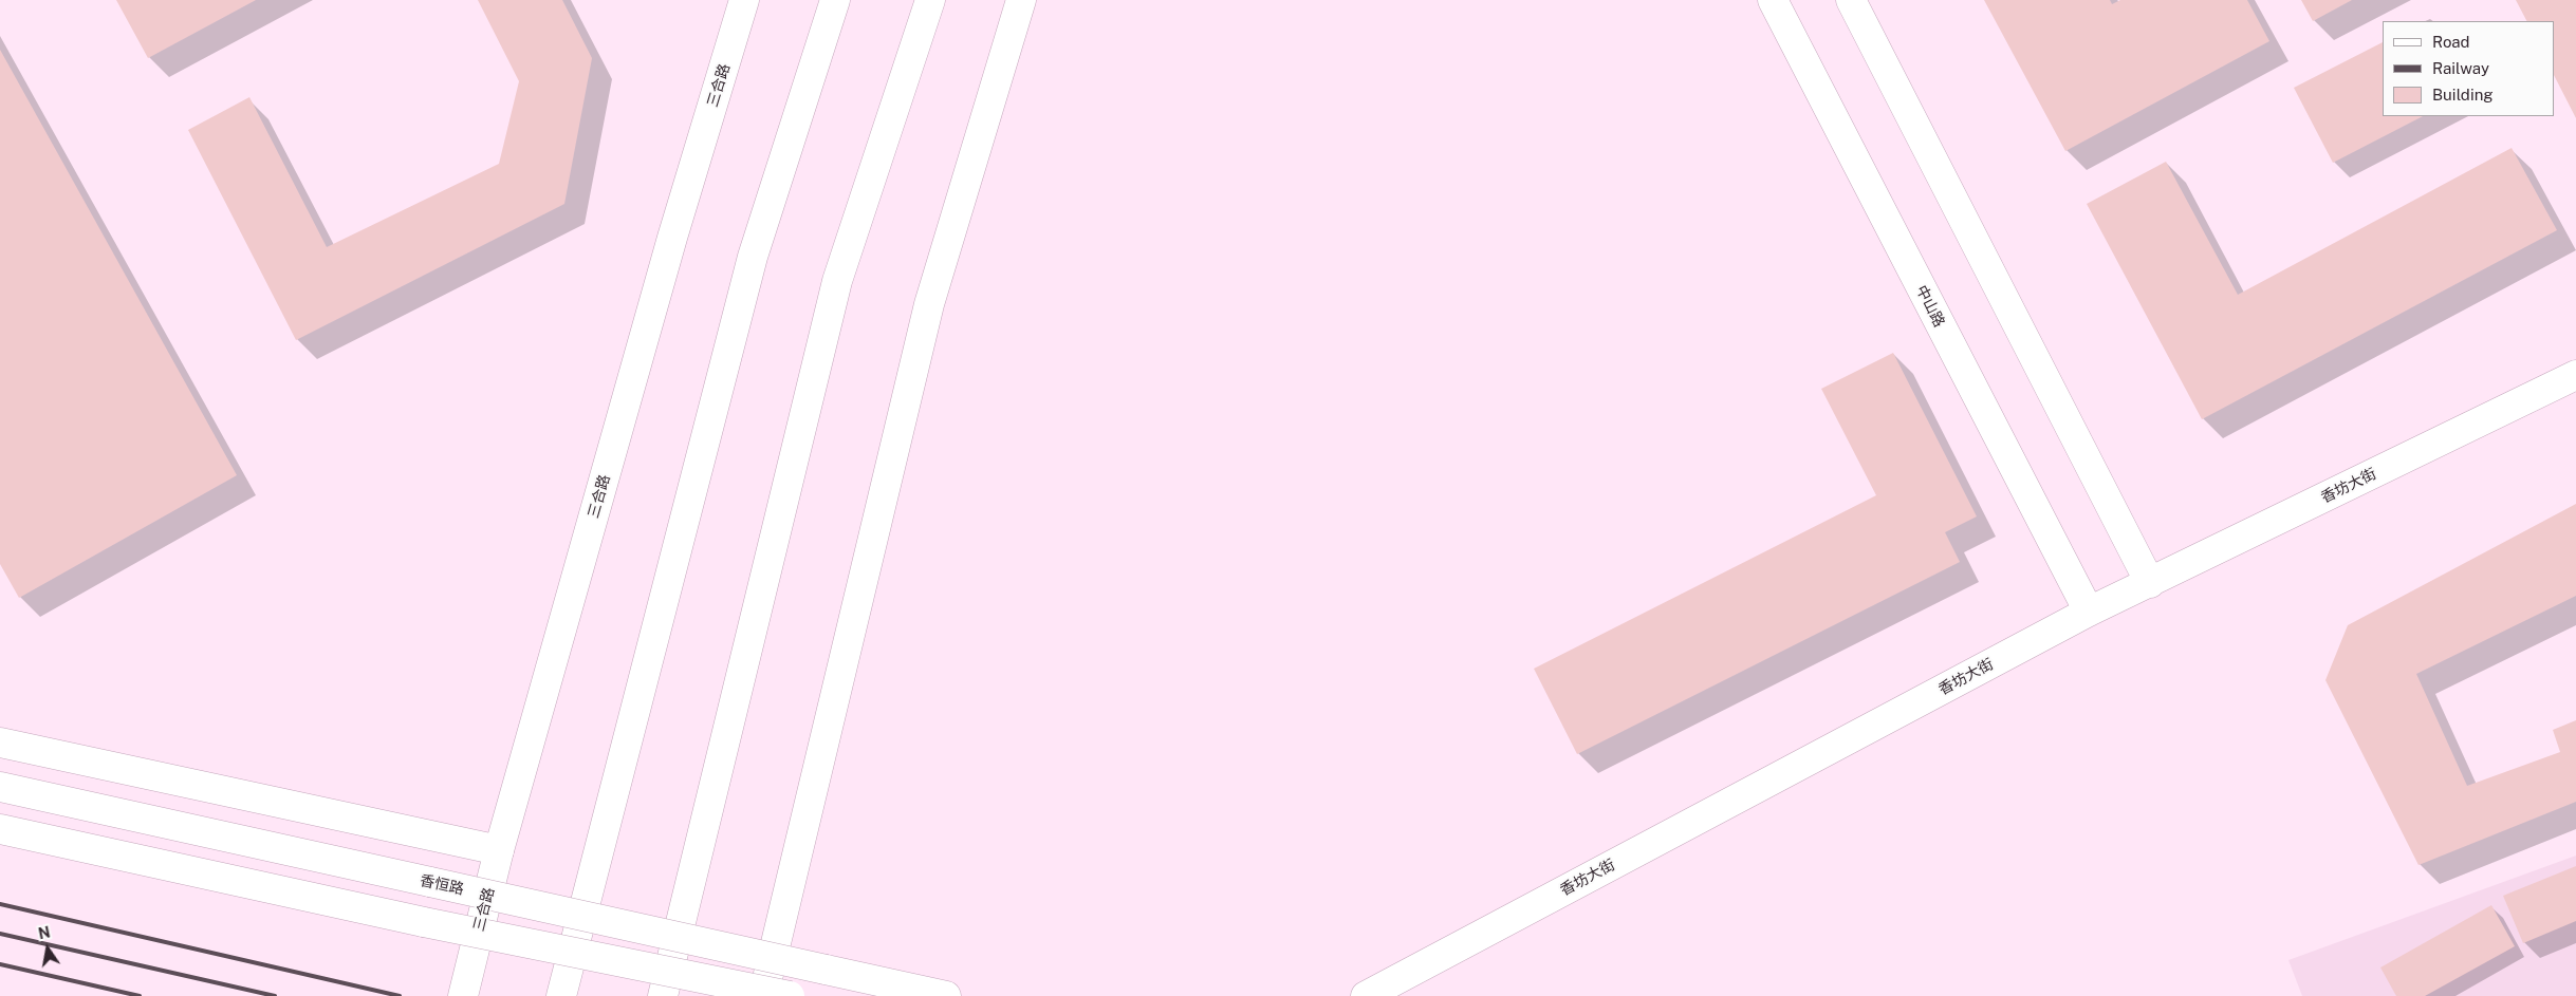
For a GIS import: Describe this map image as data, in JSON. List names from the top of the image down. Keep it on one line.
{"streets":{"main road":["三合路","中山路","香坊大街","香恒路"]},"crossings":[["中山路","香坊大街"]],"legend":["Road","Railway","Building"],"north":"top"}
